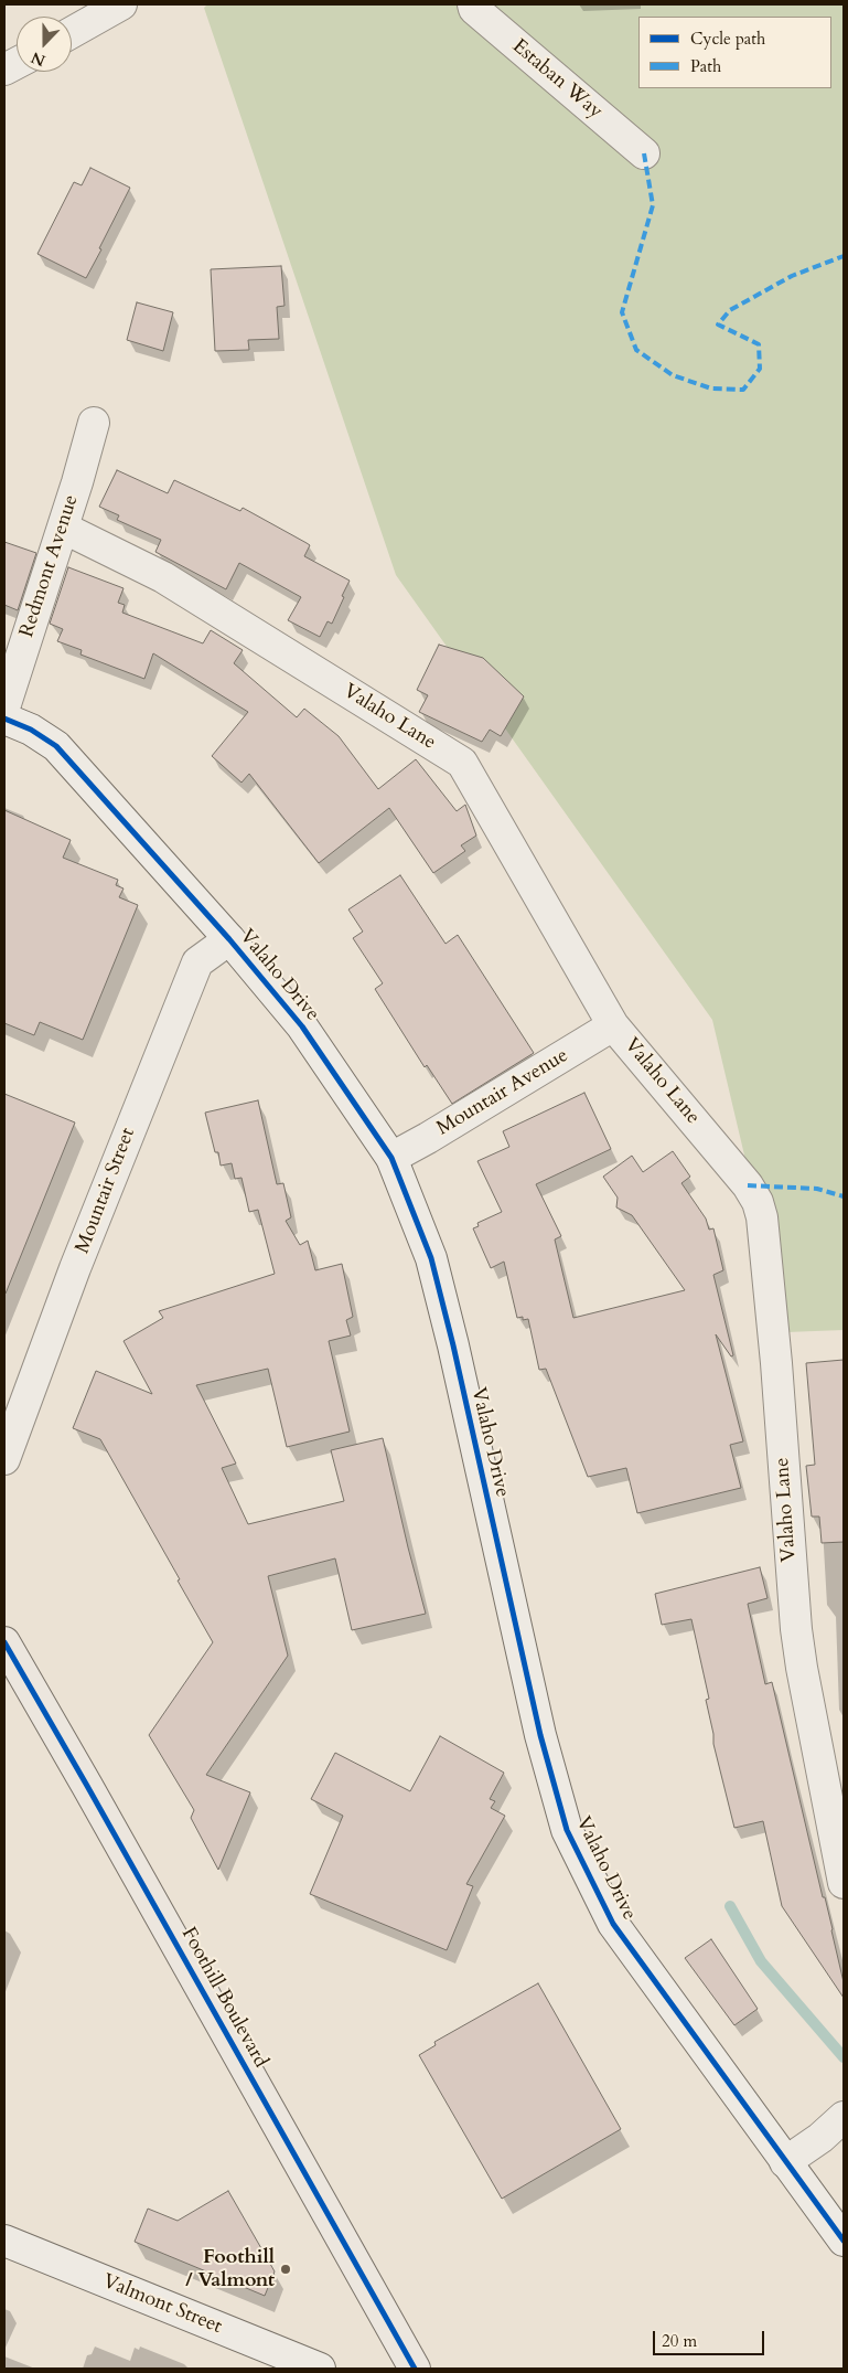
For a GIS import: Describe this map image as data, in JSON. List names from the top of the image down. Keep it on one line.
{"streets":{"main road":["Foothill Boulevard"],"street":["Estaban Way","Redmont Avenue","Valaho Lane","Valaho Drive","Mountair Avenue","Mountair Street","Valmont Street"]},"crossings":[["Redmont Avenue","Valaho Lane"],["Valaho Lane","Mountair Avenue"],["Valaho Drive","Mountair Avenue"],["Valaho Drive","Mountair Street"]],"places":["Foothill / Valmont"],"legend":["Cycle path","Path"],"scale_bar":"20 m","north":"bottom"}
